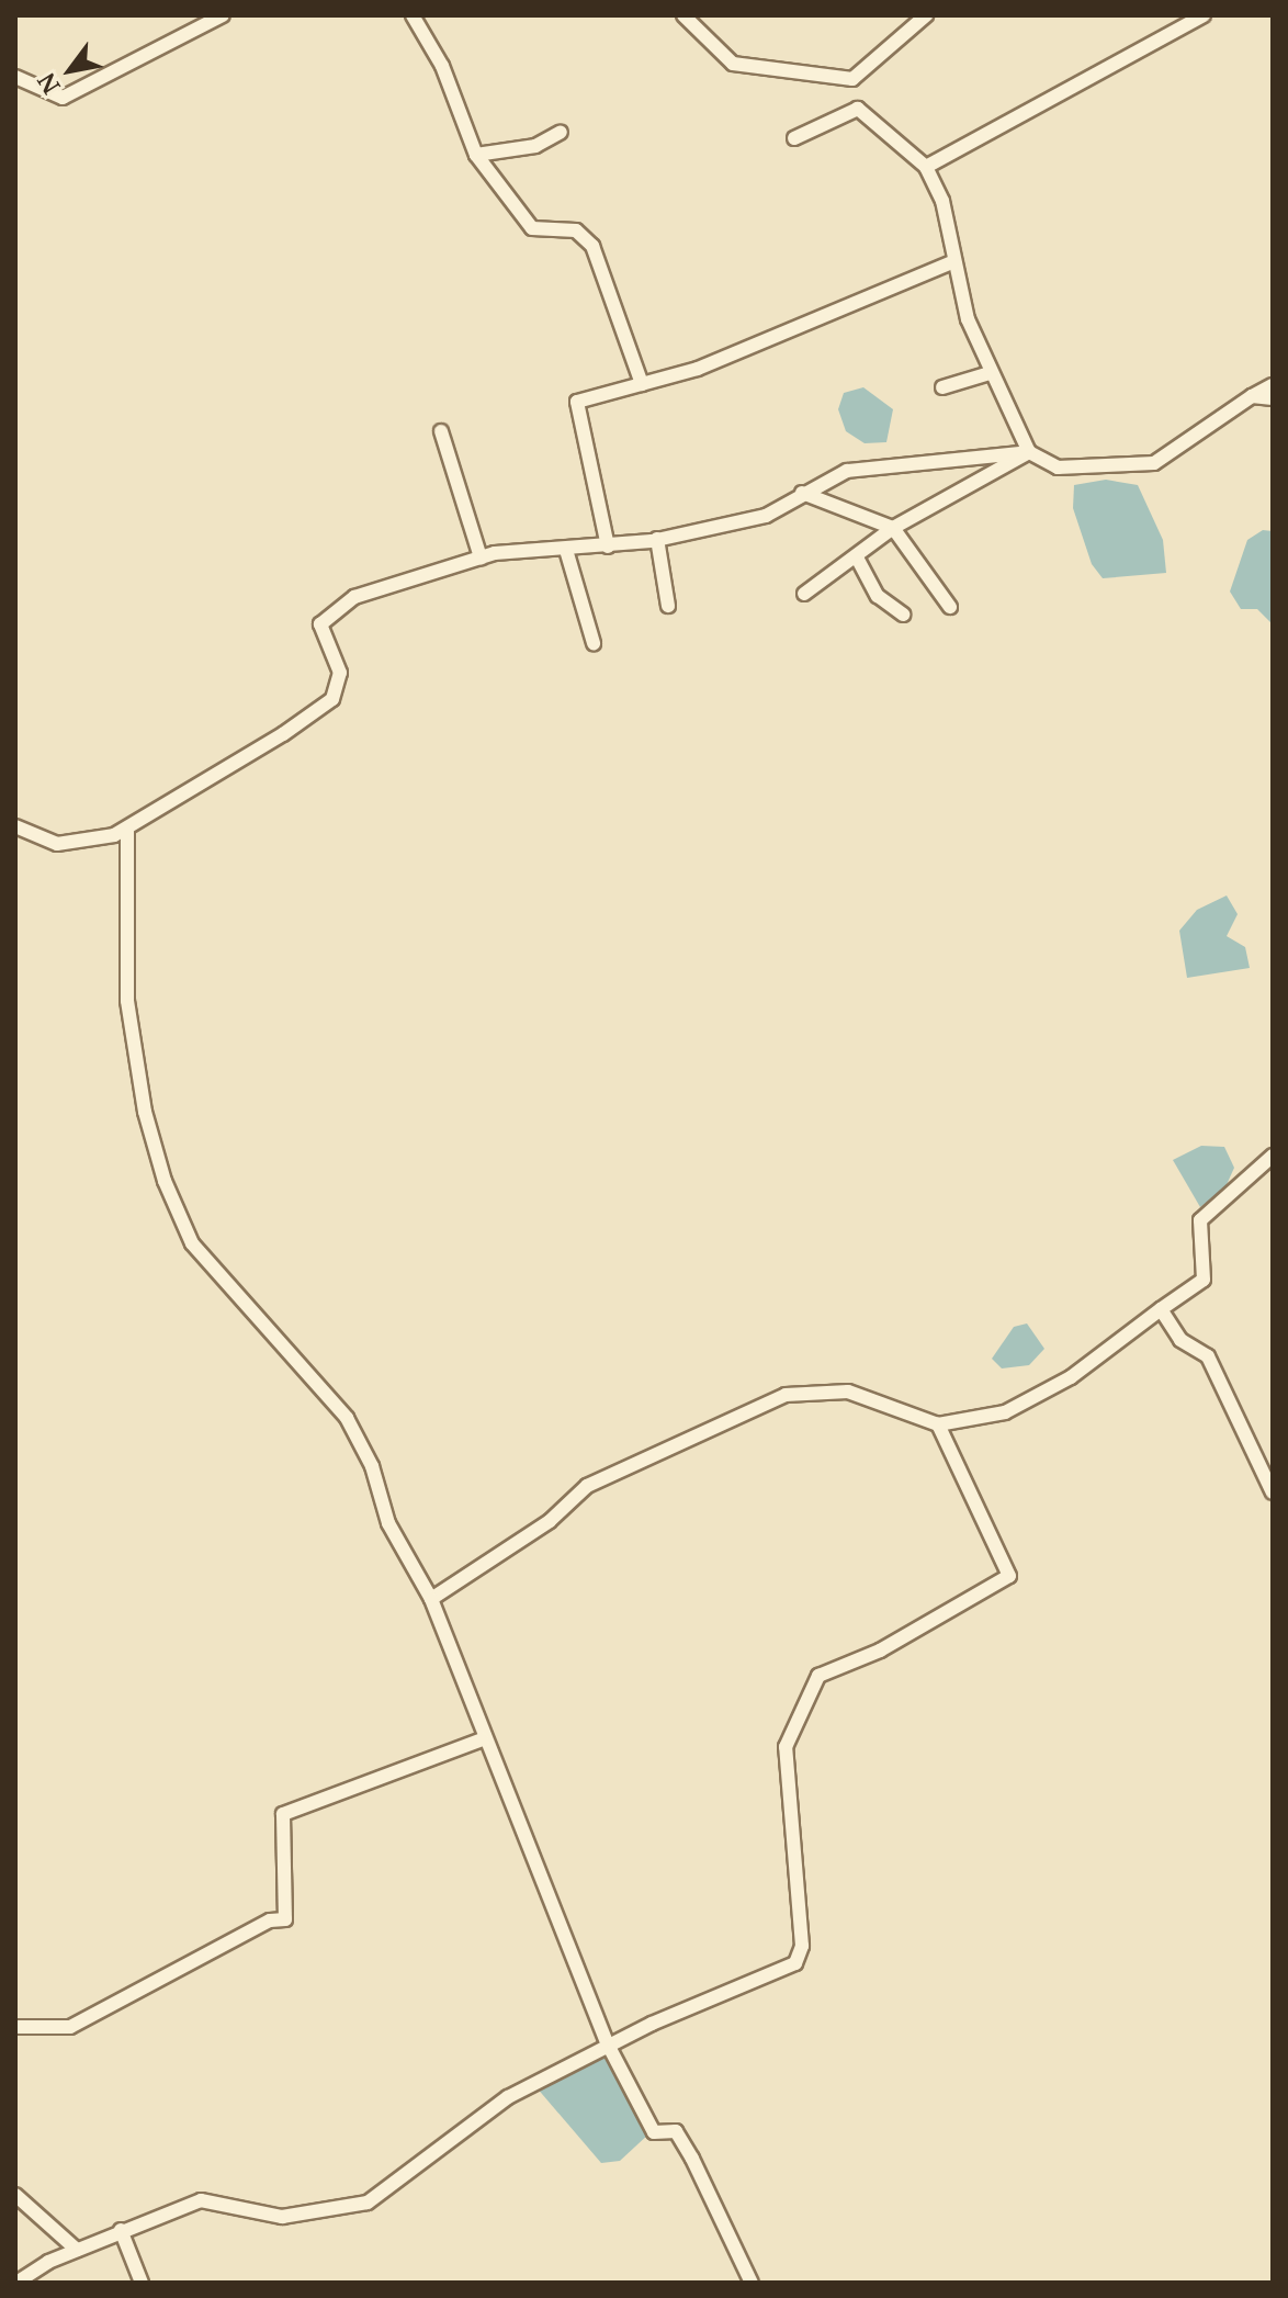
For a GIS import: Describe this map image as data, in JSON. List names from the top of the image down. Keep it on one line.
{"north":"bottom left"}
